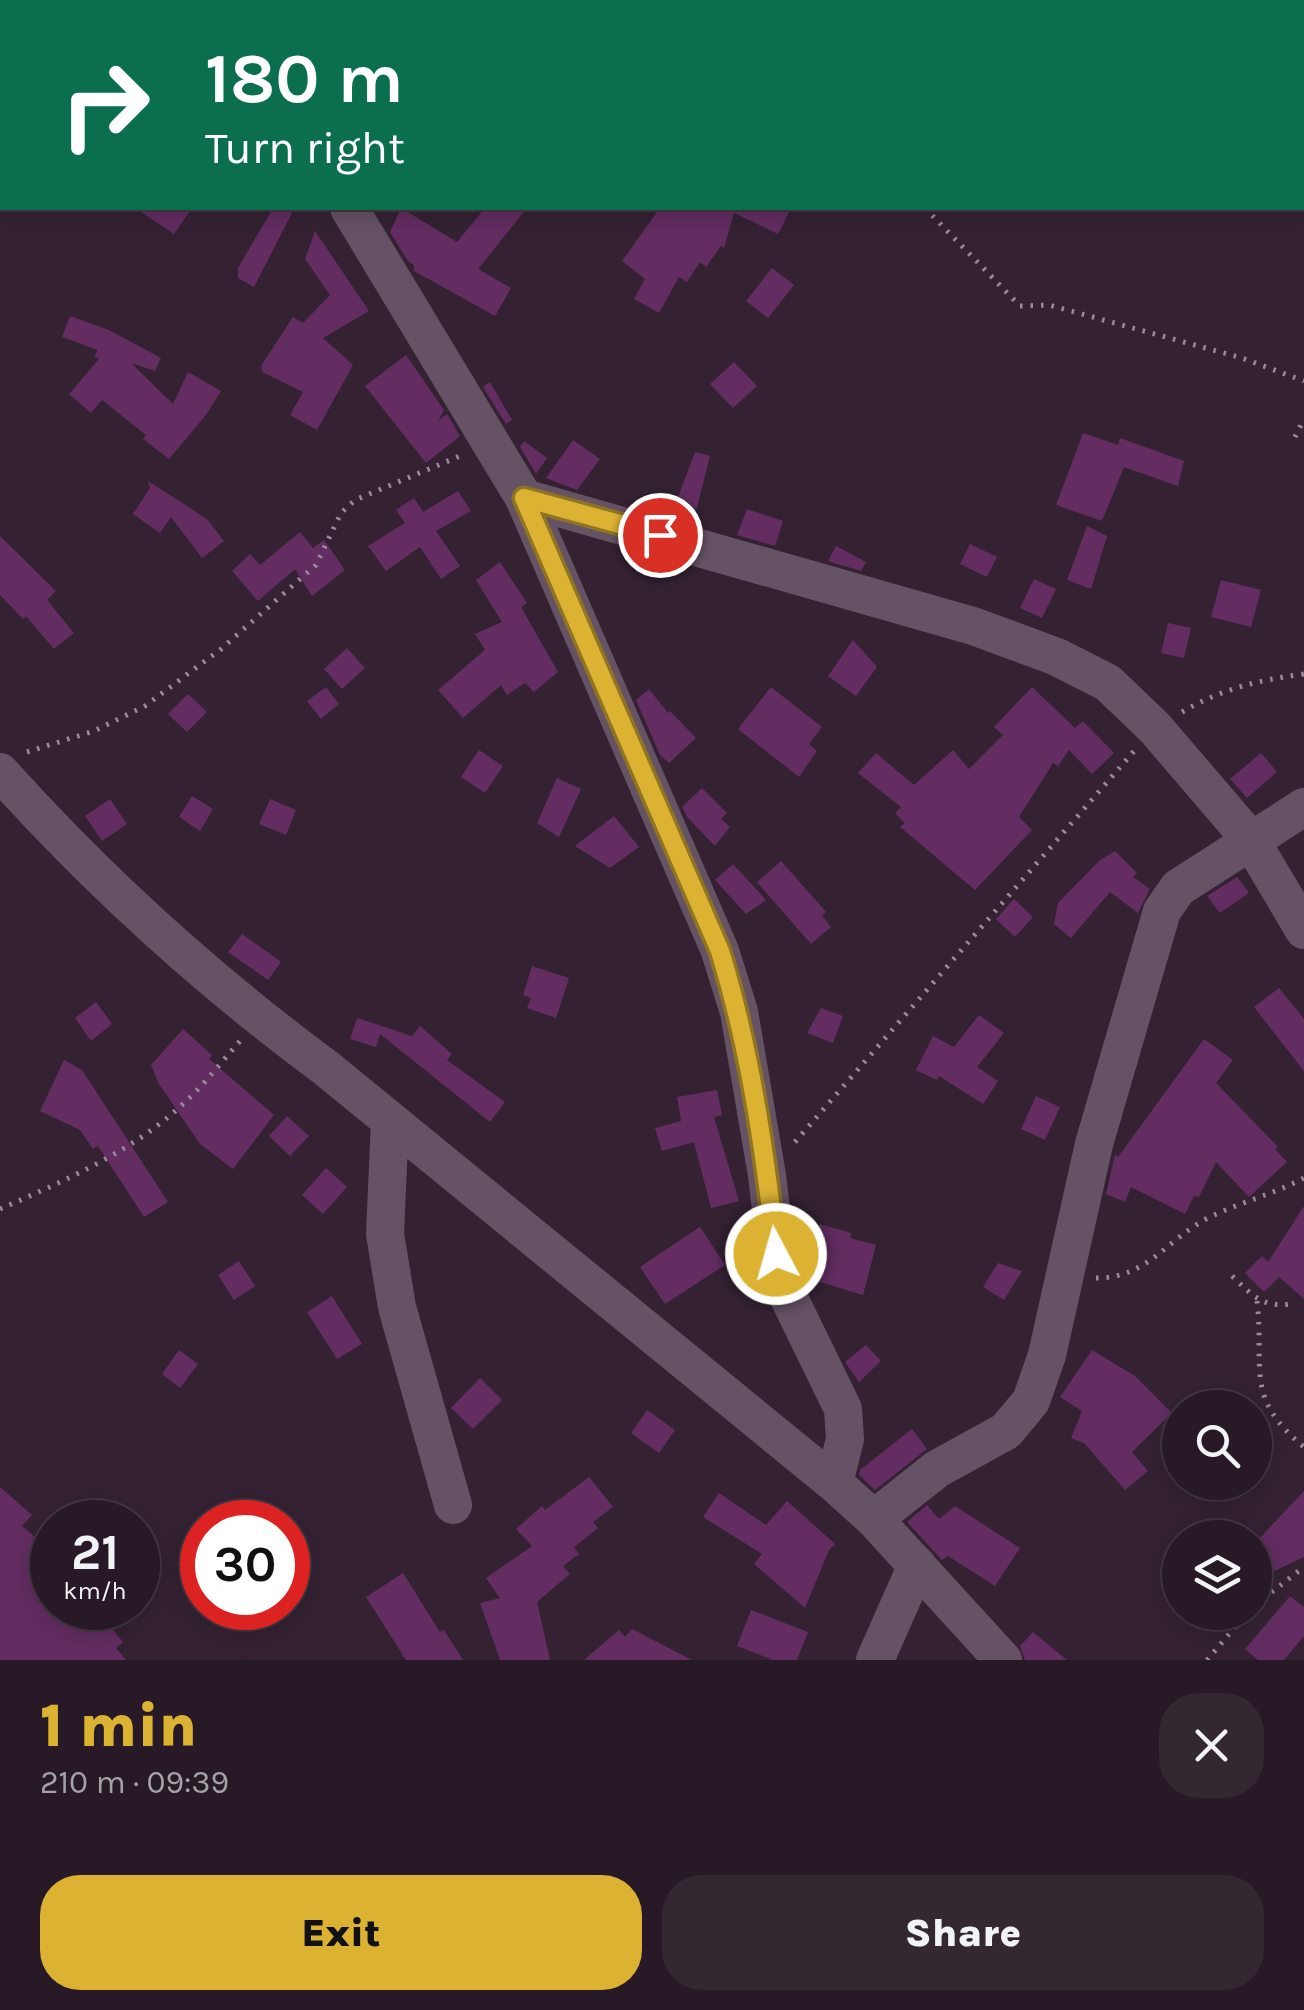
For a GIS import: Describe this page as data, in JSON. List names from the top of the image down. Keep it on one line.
{"page":{"turn":["180 m","Turn right"],"speed":"21 km/h","limit":"30","heading":["1 min","210 m · 09:39"],"buttons":["Exit","Share"]}}
